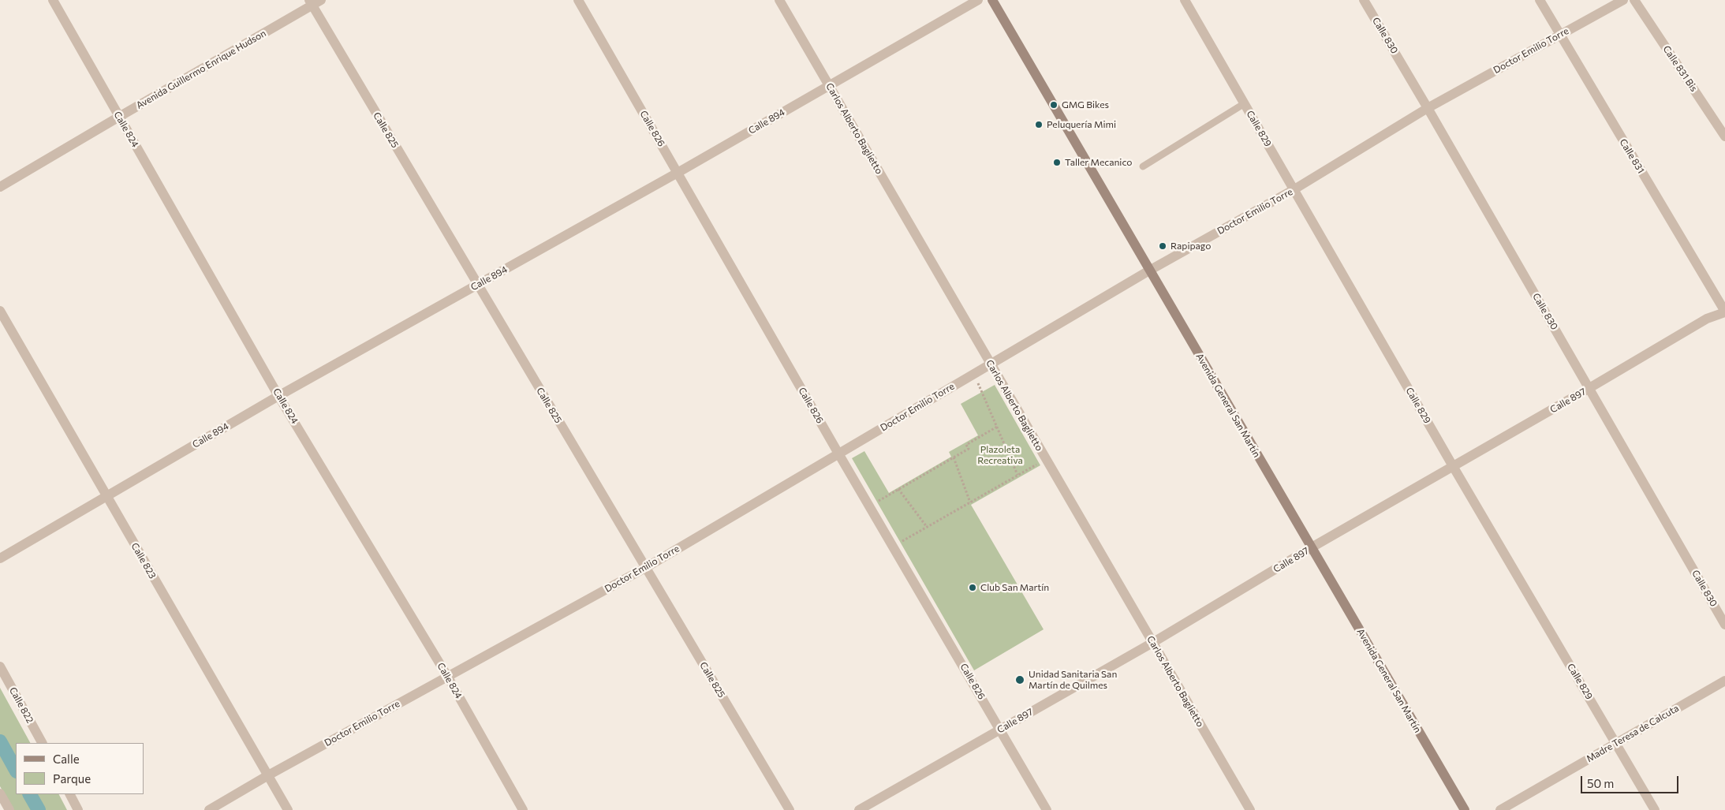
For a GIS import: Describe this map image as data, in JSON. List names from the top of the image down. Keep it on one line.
{"streets":{"main road":["Avenida General San Martín"],"street":["Calle 830","Doctor Emilio Torre","Calle 831 Bis","Avenida Guillermo Enrique Hudson","Calle 894","Calle 826","Carlos Alberto Baglietto","Calle 829","Calle 824","Calle 825","Calle 831","Calle 897","Calle 823","Calle 822","Madre Teresa de Calcuta"]},"crossings":[["Calle 830","Doctor Emilio Torre"],["Calle 830","Calle 897"],["Doctor Emilio Torre","Calle 826"],["Doctor Emilio Torre","Carlos Alberto Baglietto"],["Doctor Emilio Torre","Calle 829"],["Doctor Emilio Torre","Calle 824"],["Doctor Emilio Torre","Calle 825"],["Doctor Emilio Torre","Calle 831"],["Doctor Emilio Torre","Avenida General San Martín"],["Doctor Emilio Torre","Calle 823"],["Avenida Guillermo Enrique Hudson","Calle 824"],["Avenida Guillermo Enrique Hudson","Calle 825"],["Calle 894","Calle 826"],["Calle 894","Carlos Alberto Baglietto"],["Calle 894","Calle 824"],["Calle 894","Calle 825"],["Calle 894","Calle 823"],["Calle 826","Calle 897"],["Carlos Alberto Baglietto","Calle 897"],["Calle 829","Calle 897"],["Calle 829","Madre Teresa de Calcuta"],["Calle 831","Calle 897"],["Calle 897","Avenida General San Martín"]],"parks":["Plazoleta Recreativa"],"places":["GMG Bikes","Peluquería Mimi","Taller Mecanico","Rapipago","Club San Martín","Unidad Sanitaria San Martín de Quilmes"],"legend":["Calle","Parque"],"scale_bar":"50 m"}
